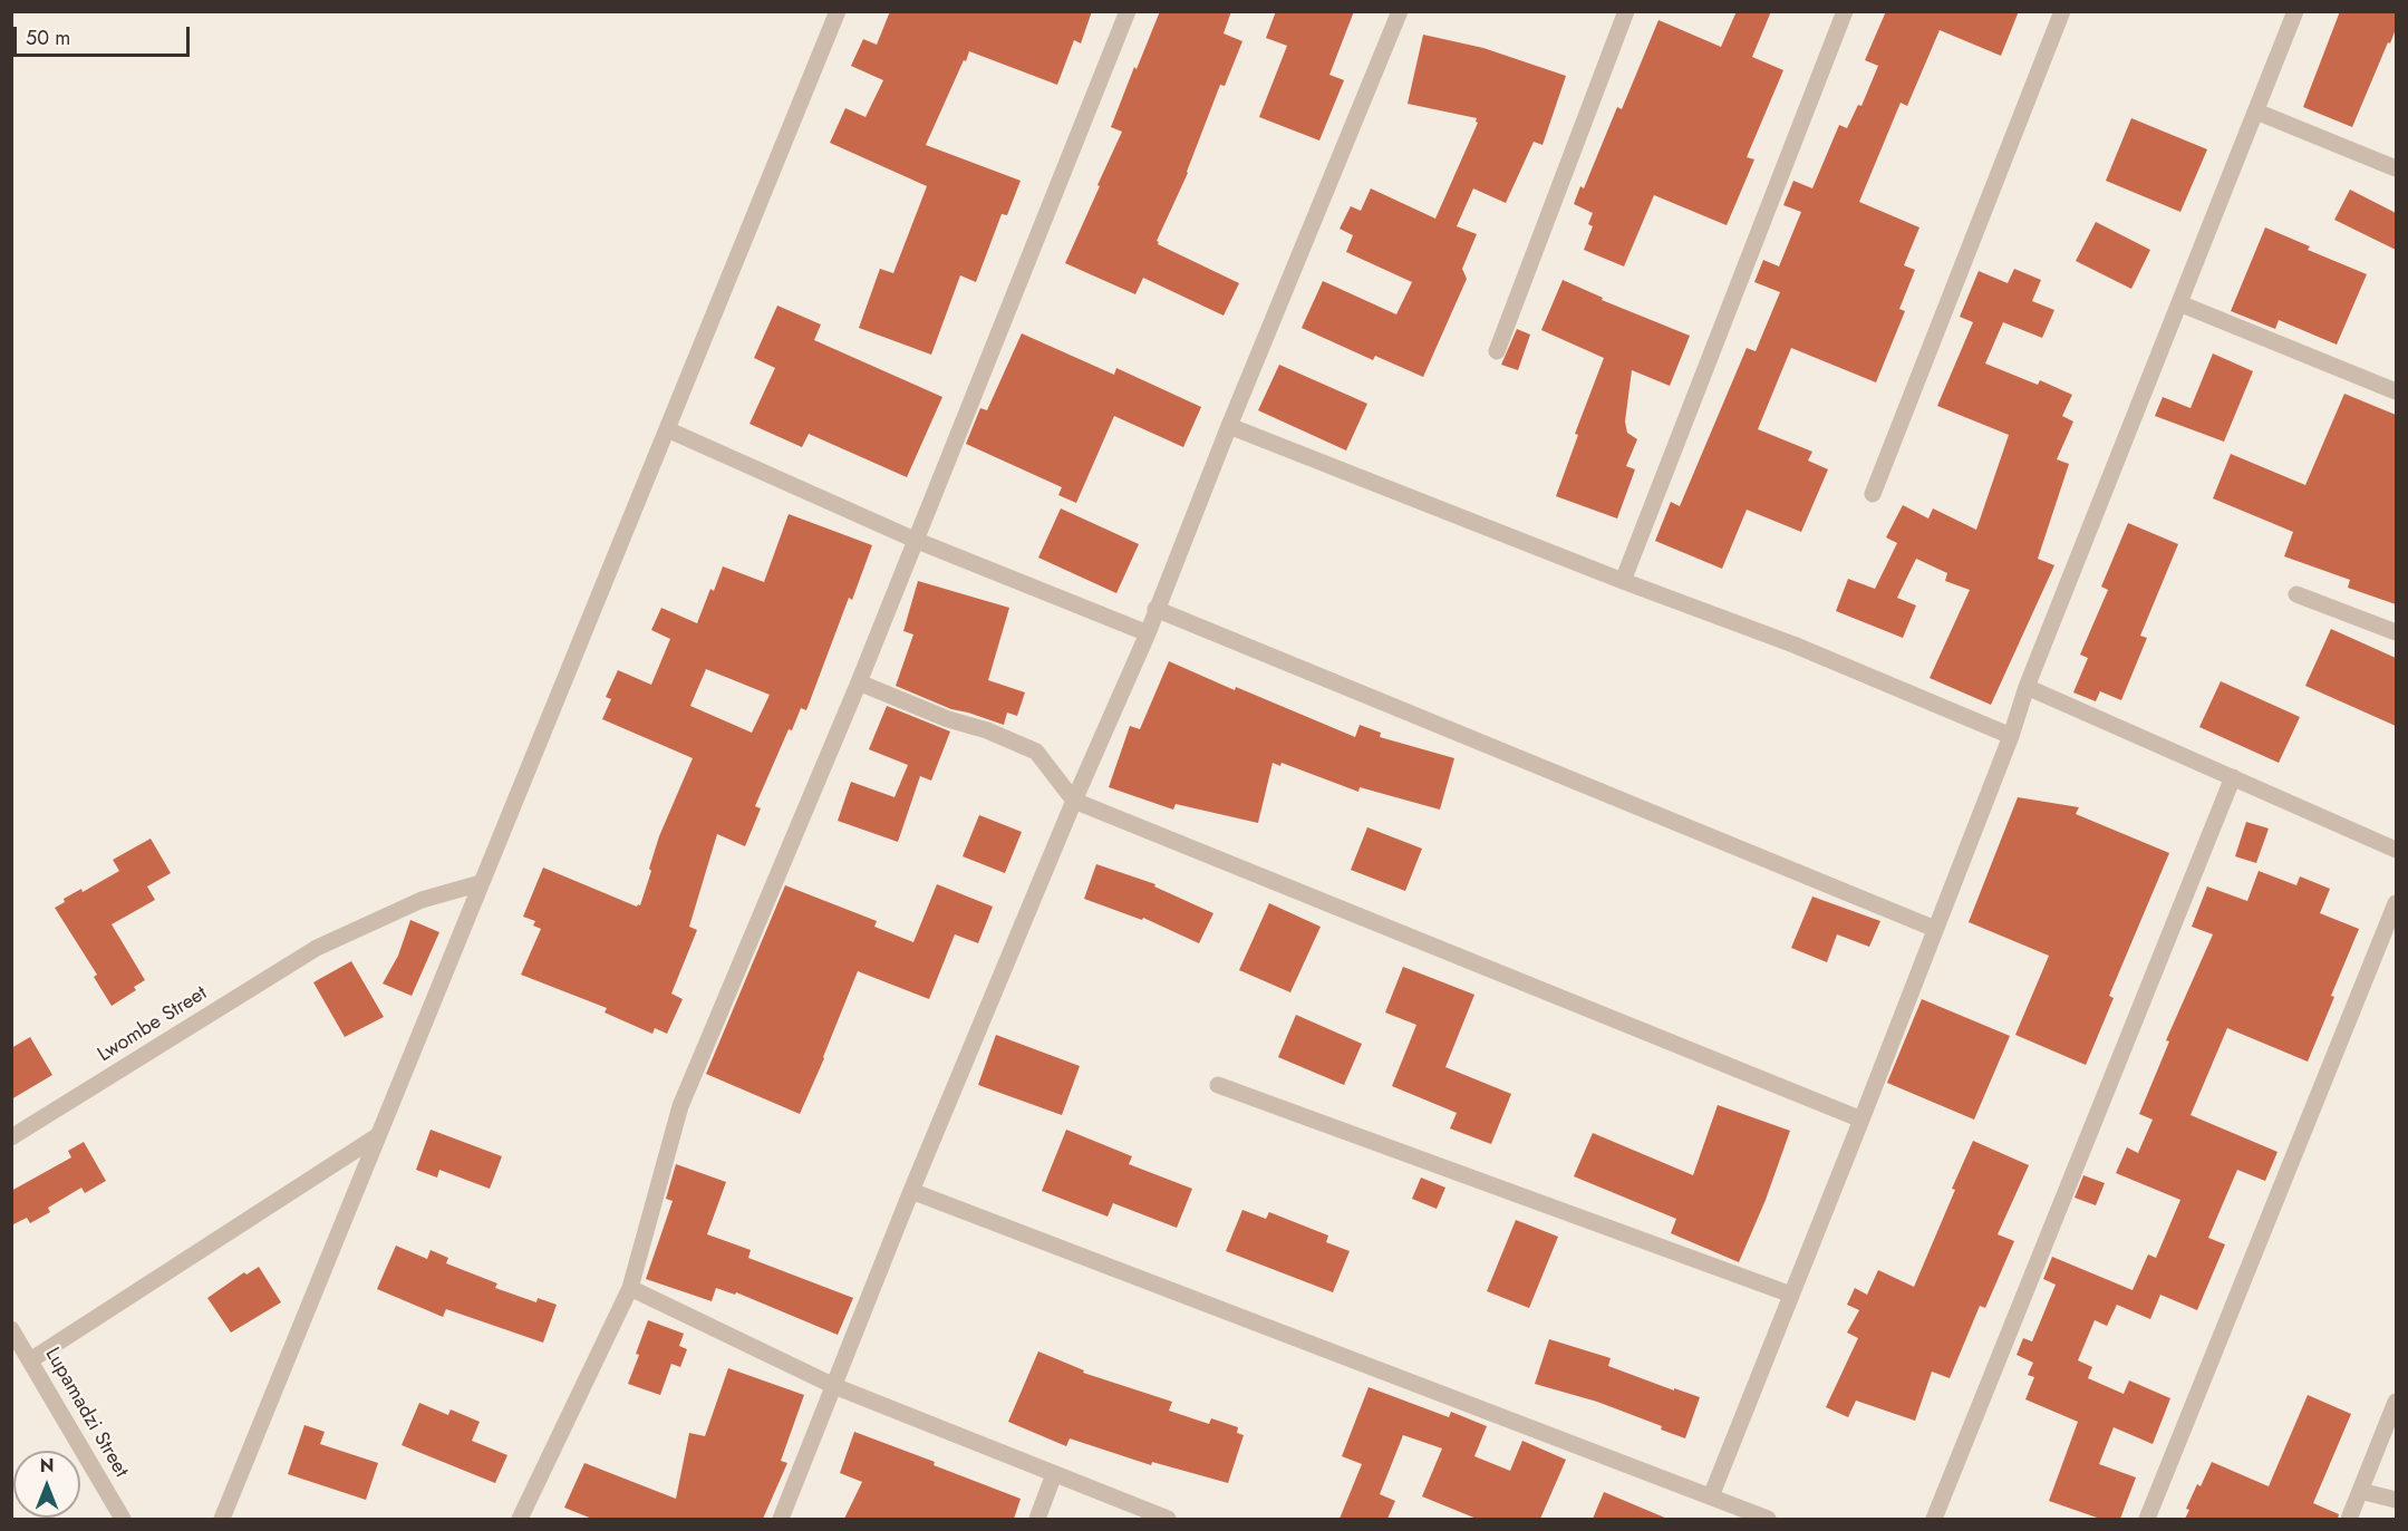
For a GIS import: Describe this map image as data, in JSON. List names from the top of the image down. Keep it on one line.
{"streets":{"street":["Lwombe Street","Lupamadzi Street"]},"scale_bar":"50 m","north":"top"}
